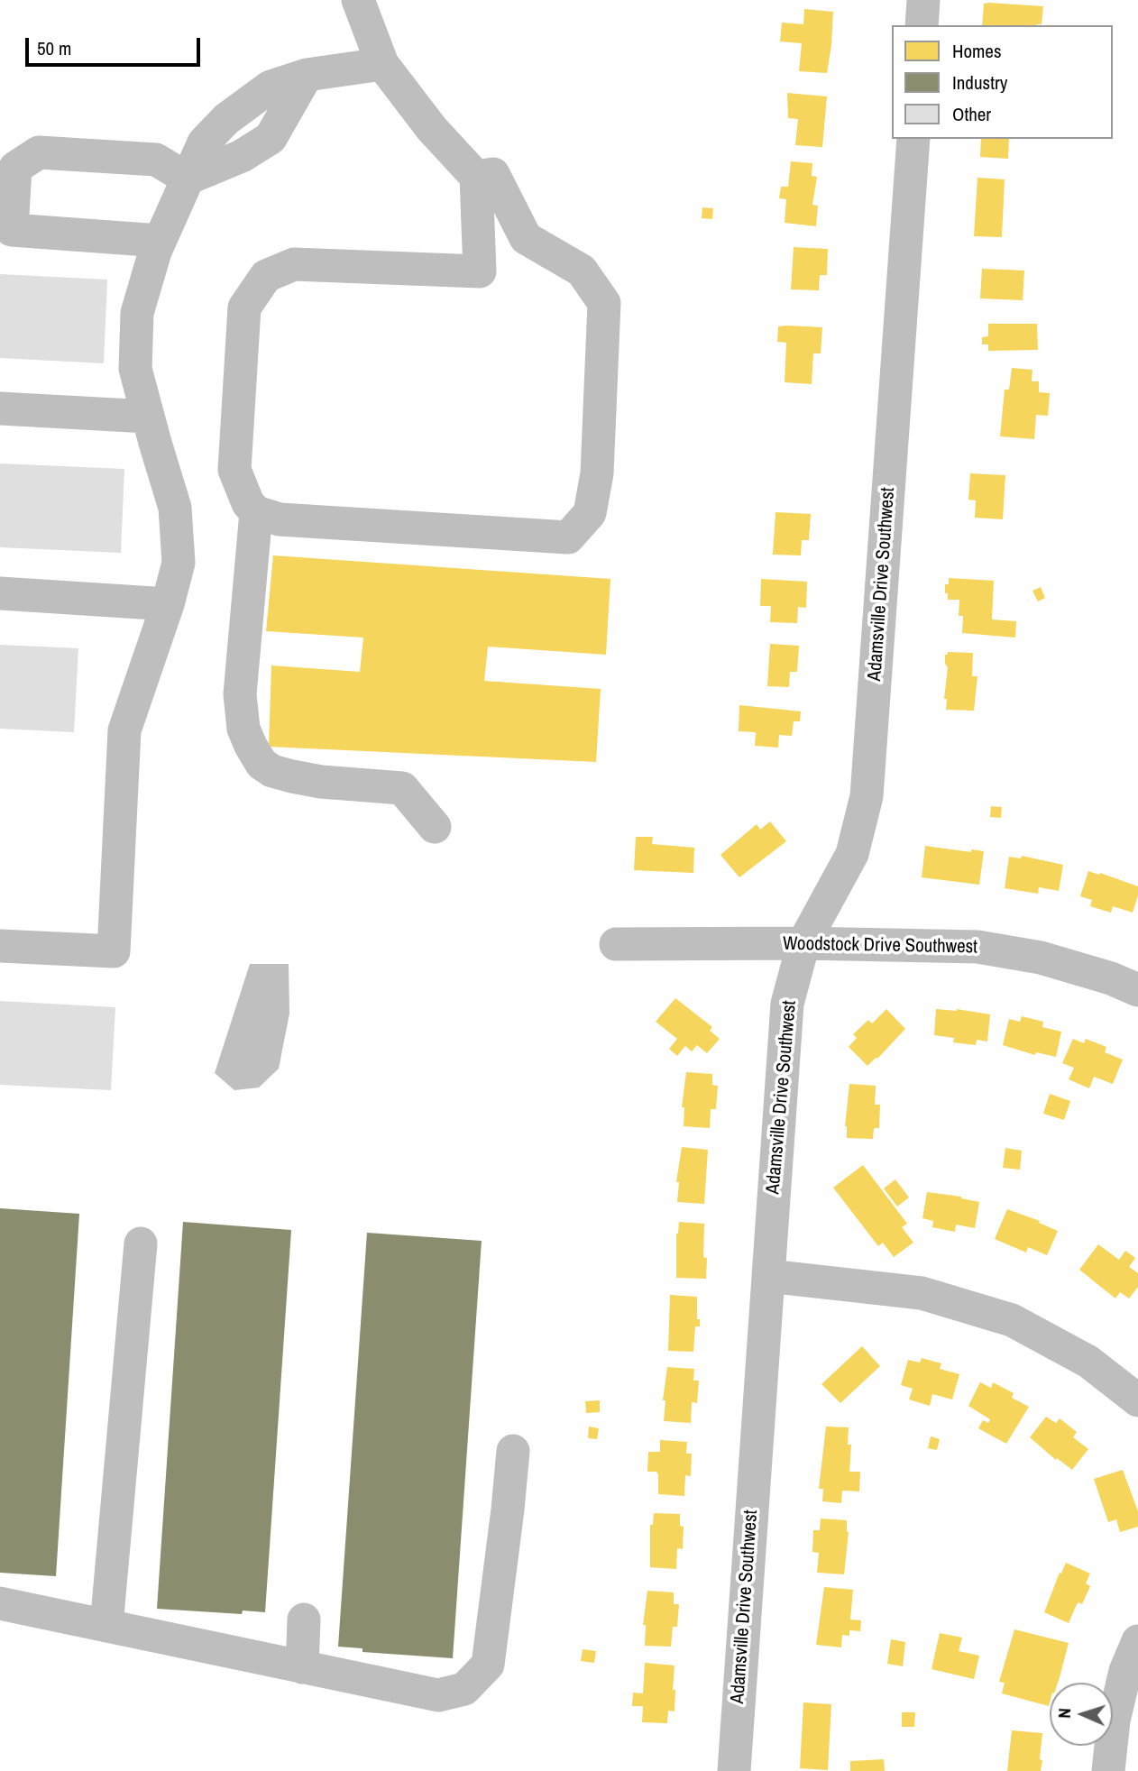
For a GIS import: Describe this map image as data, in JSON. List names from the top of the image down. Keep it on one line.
{"streets":{"street":["Adamsville Drive Southwest","Woodstock Drive Southwest"]},"crossings":[["Adamsville Drive Southwest","Woodstock Drive Southwest"]],"legend":["Homes","Industry","Other"],"scale_bar":"50 m","north":"left"}
